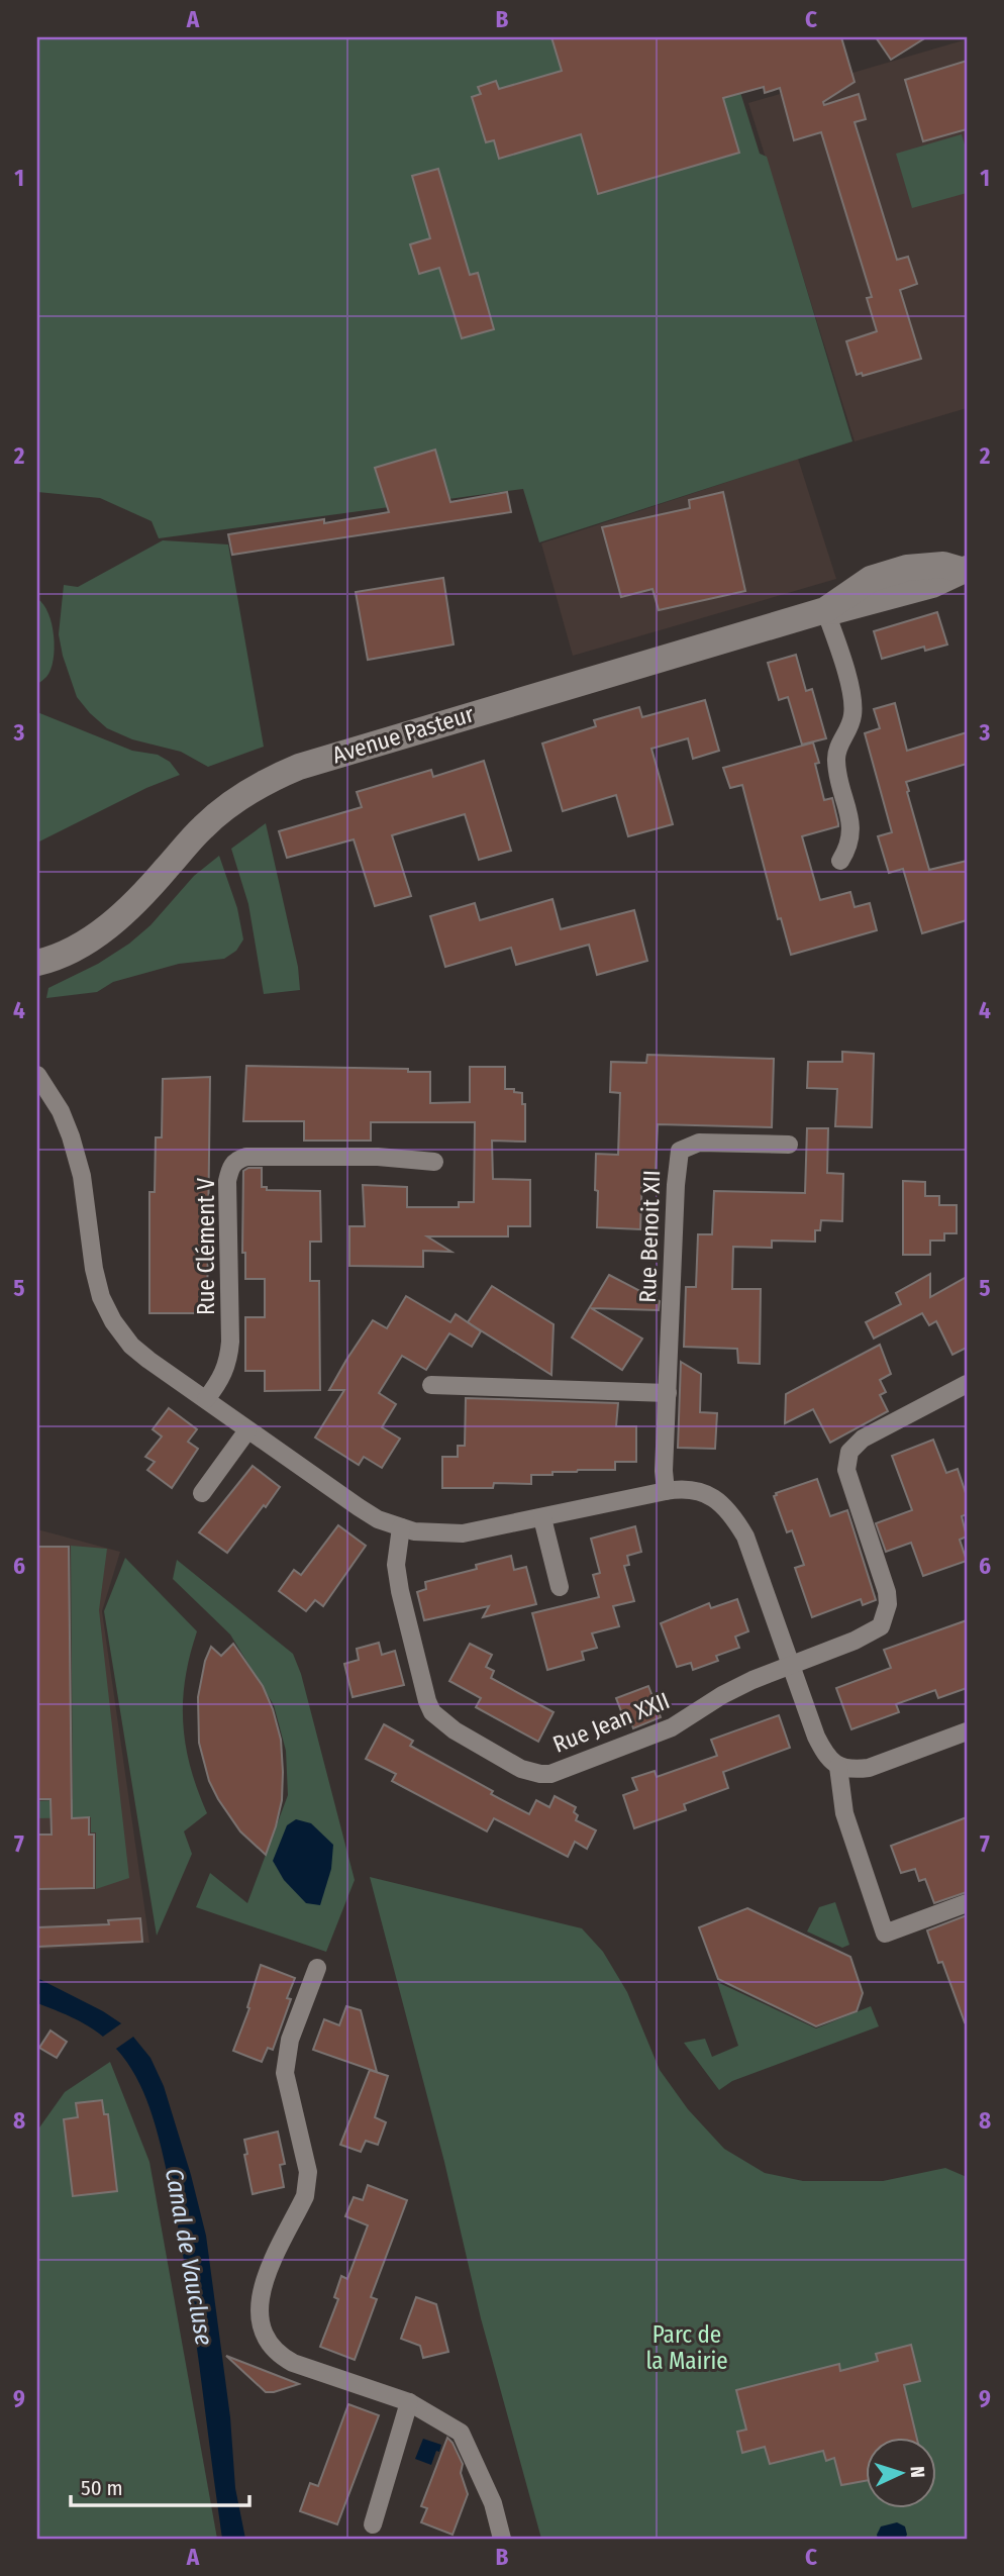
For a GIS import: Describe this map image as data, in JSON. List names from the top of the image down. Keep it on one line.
{"streets":{"main road":["Avenue Pasteur"],"street":["Rue Benoit XII","Rue Clément V","Rue Jean XXII"]},"water":["Canal de Vaucluse"],"parks":["Parc de la Mairie"],"scale_bar":"50 m","north":"right","grid":{"columns":["A","B","C"],"rows":["1","2","3","4","5","6","7","8","9"]}}
